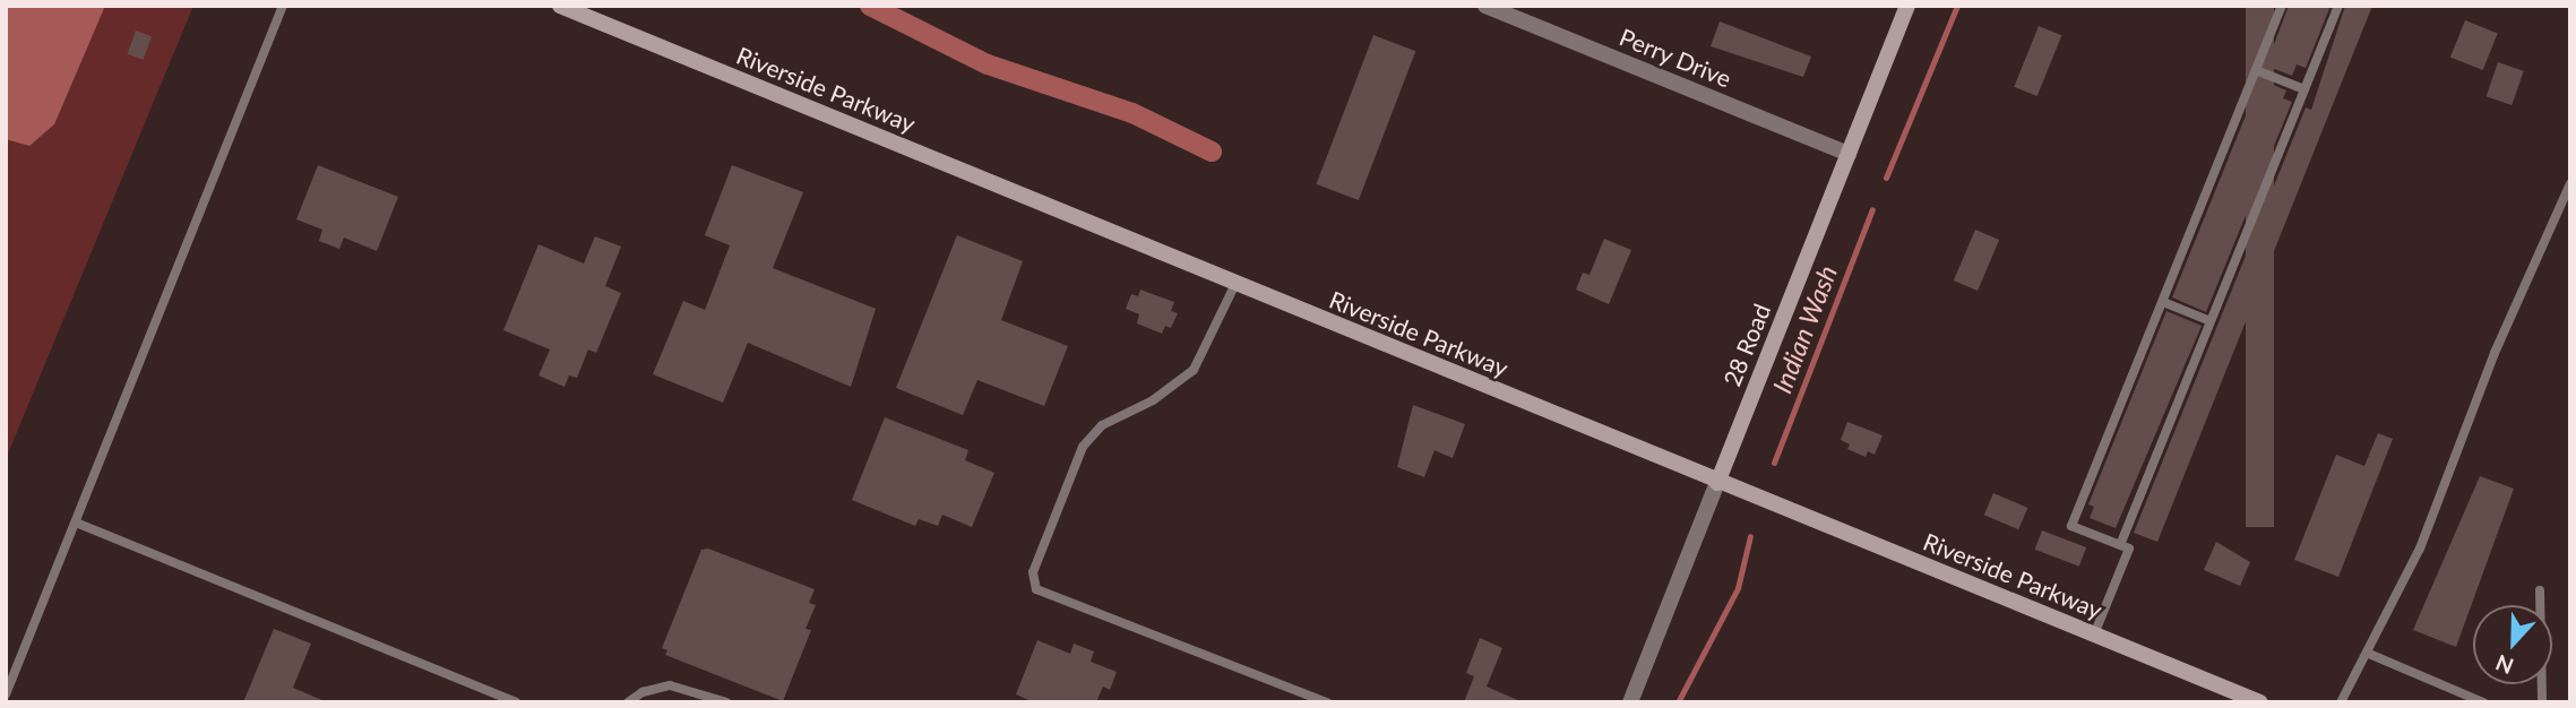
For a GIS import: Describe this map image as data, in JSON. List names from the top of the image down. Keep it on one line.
{"streets":{"main road":["Riverside Parkway","28 Road"],"street":["Perry Drive"]},"crossings":[["Perry Drive","28 Road"],["Riverside Parkway","28 Road"]],"water":["Indian Wash"],"north":"bottom"}
